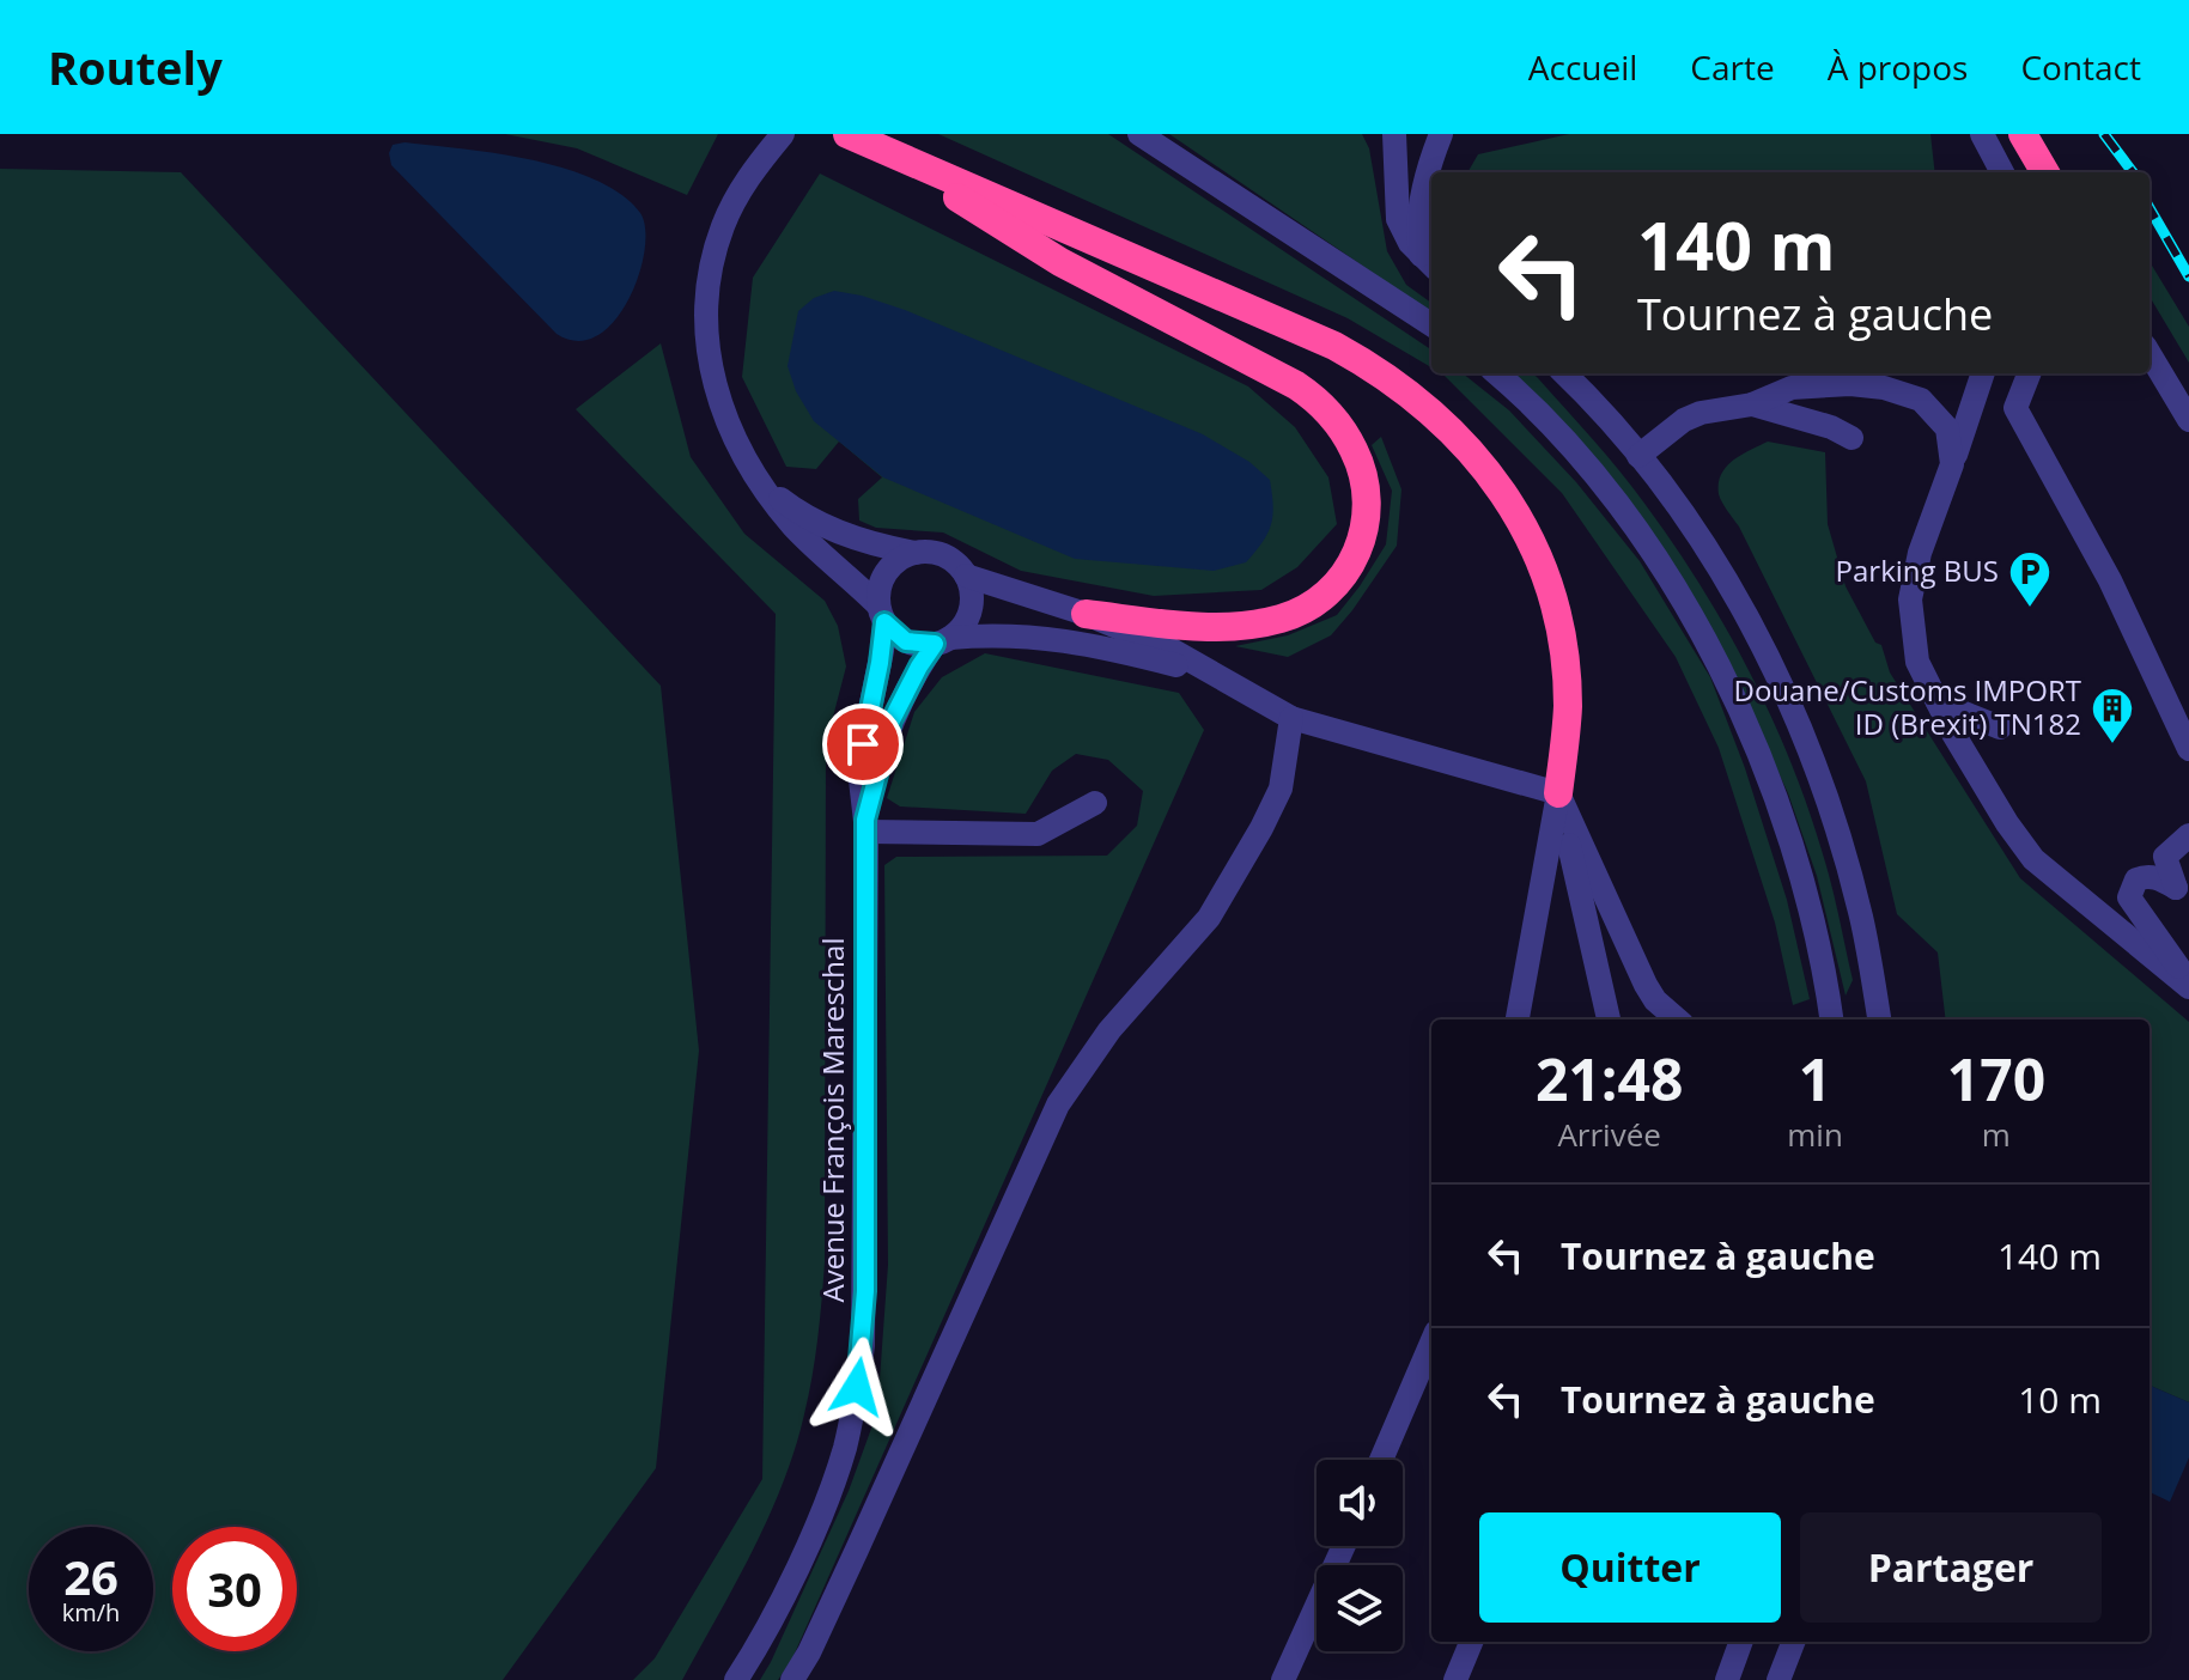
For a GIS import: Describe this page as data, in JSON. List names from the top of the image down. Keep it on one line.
{"streets":{"street":["Avenue François Mareschal"]},"places":{"parking":["Parking BUS"],"building":["Douane/Customs IMPORT ID (Brexit) TN182"]},"page":{"header":"Routely","nav":["Accueil","Carte","À propos","Contact"],"turn":["140 m","Tournez à gauche"],"eta":["21:48","Arrivée","1","min","170","m"],"list":[{"name":"Tournez à gauche","value":"140 m"},{"name":"Tournez à gauche","value":"10 m"}],"buttons":["Quitter","Partager"],"speed":"26 km/h","limit":"30"}}
